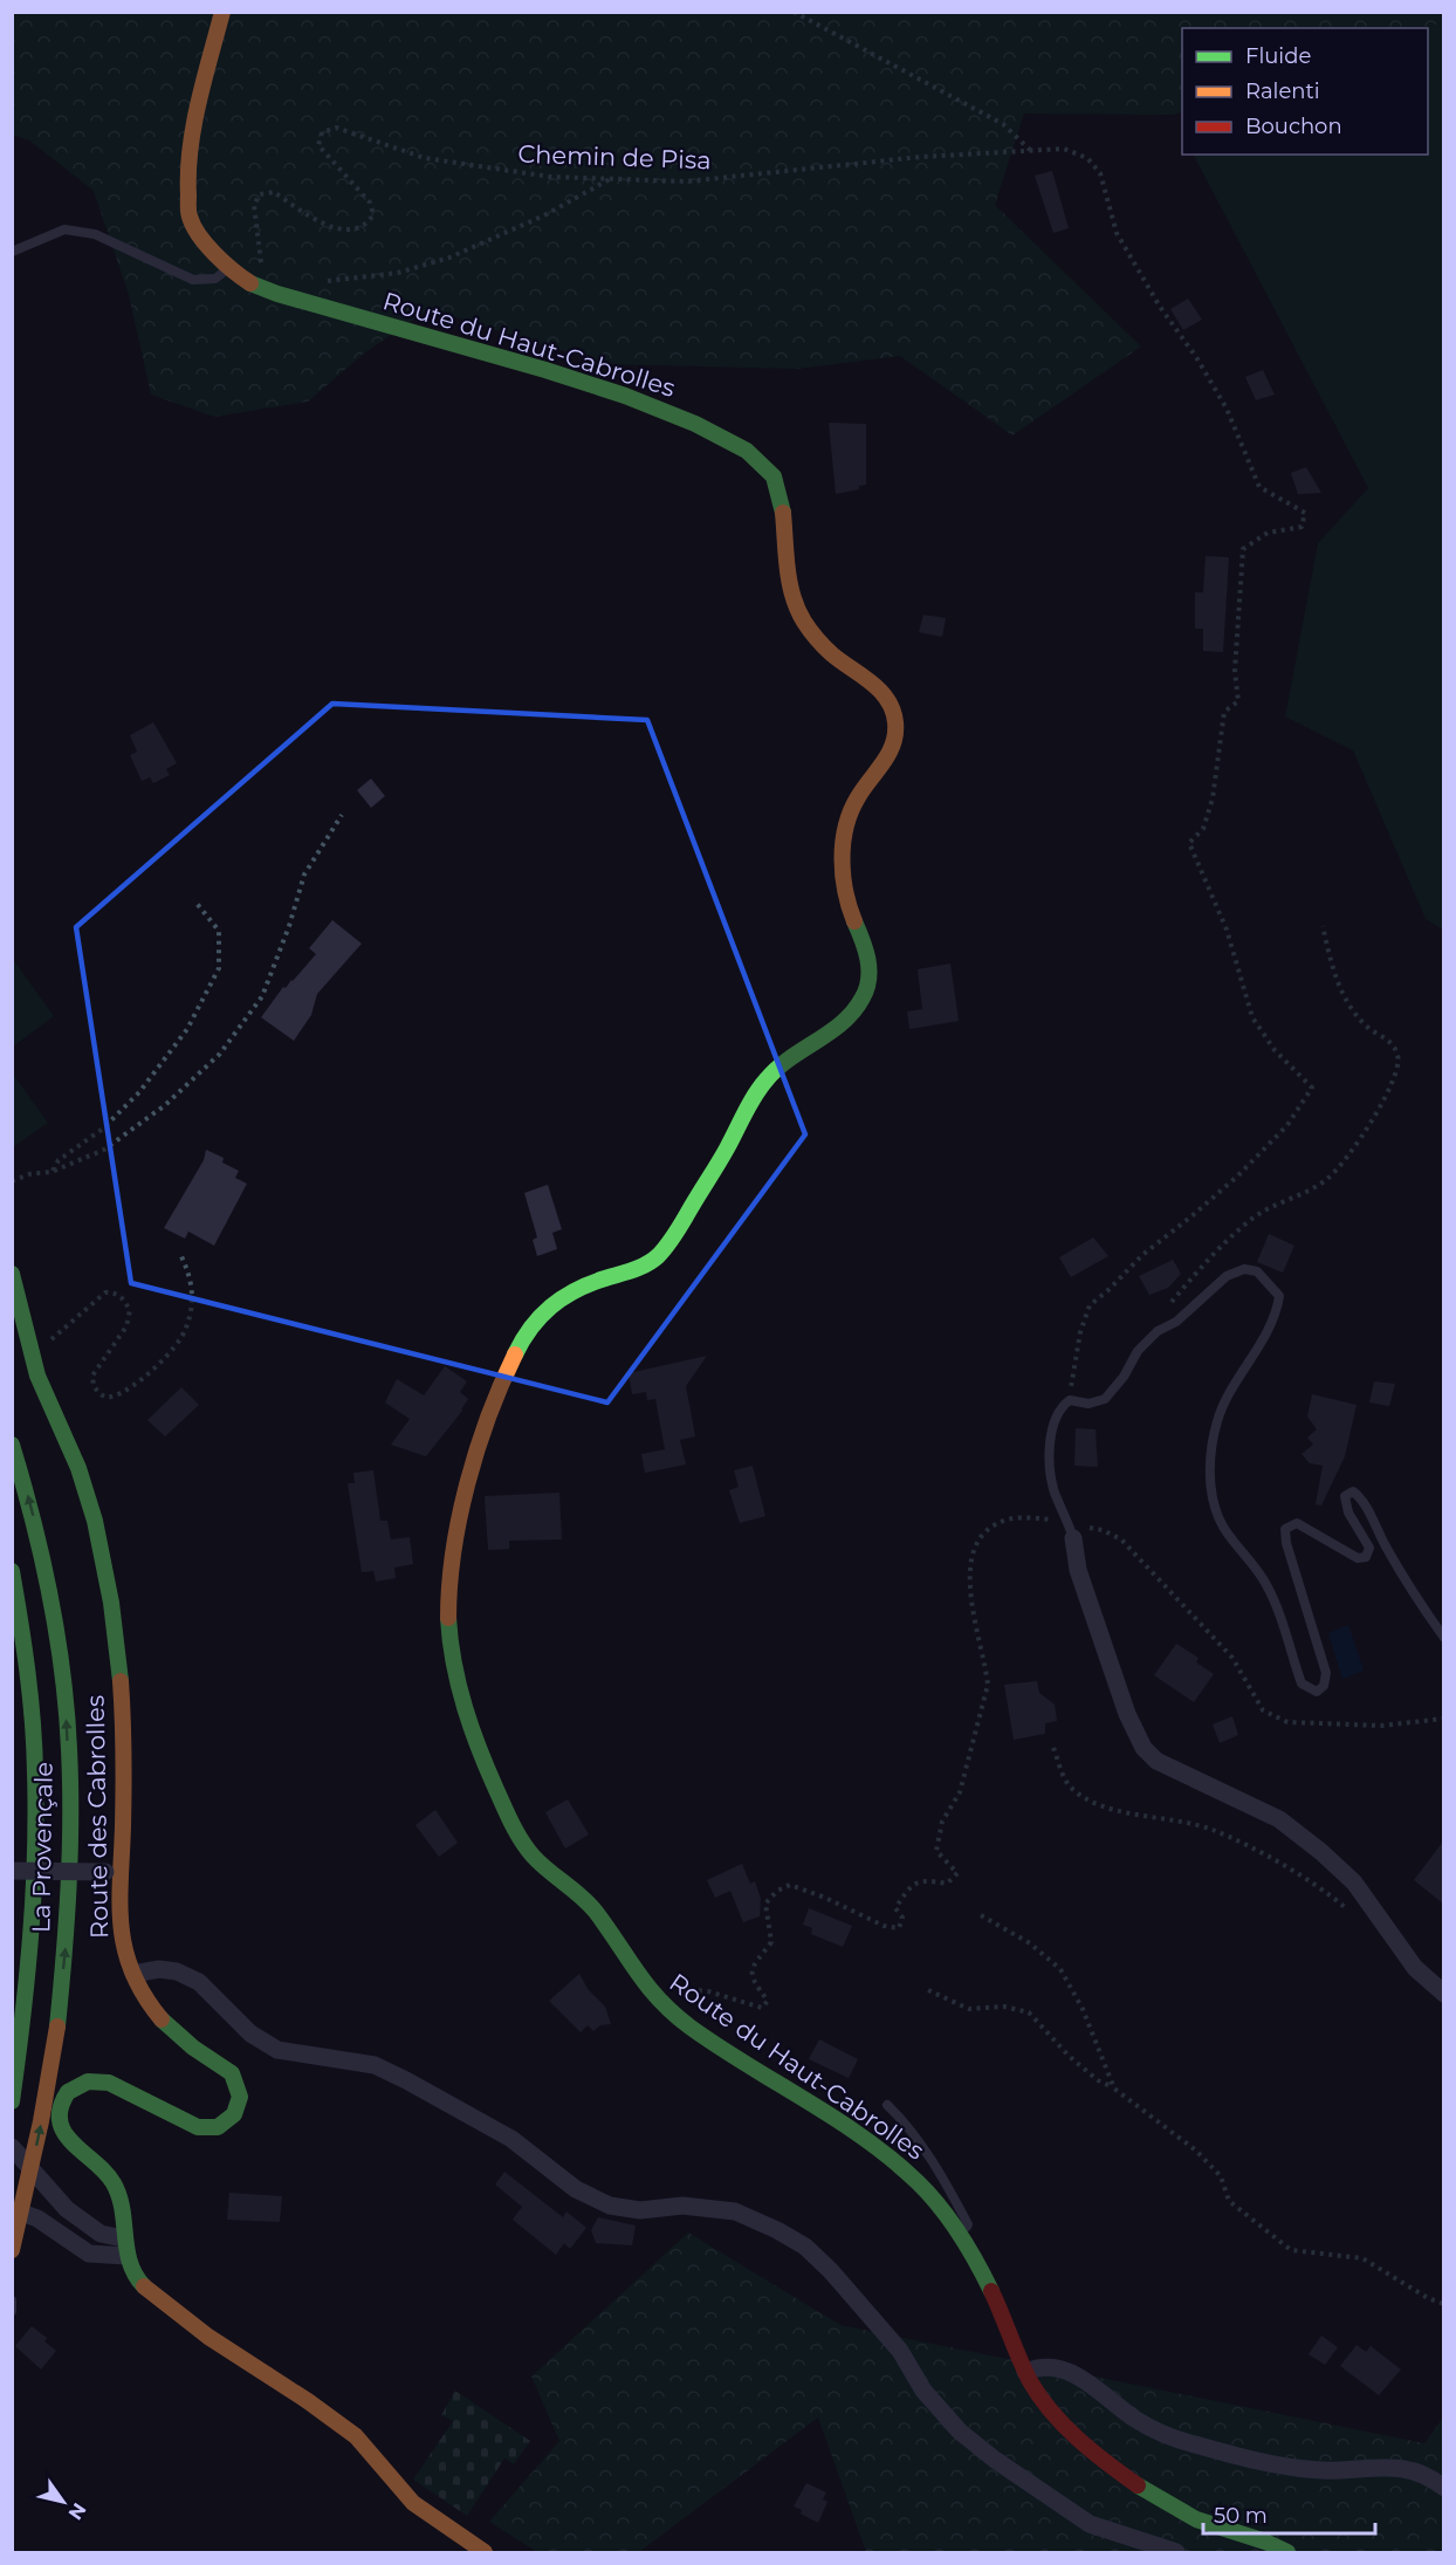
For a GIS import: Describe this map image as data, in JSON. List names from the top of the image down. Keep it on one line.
{"streets":{"main road":["Route du Haut-Cabrolles","Route des Cabrolles","La Provençale"],"path":["Chemin de Pisa"]},"crossings":[["Chemin de Pisa","Route du Haut-Cabrolles"]],"legend":["Fluide","Ralenti","Bouchon"],"scale_bar":"50 m","north":"bottom right"}
